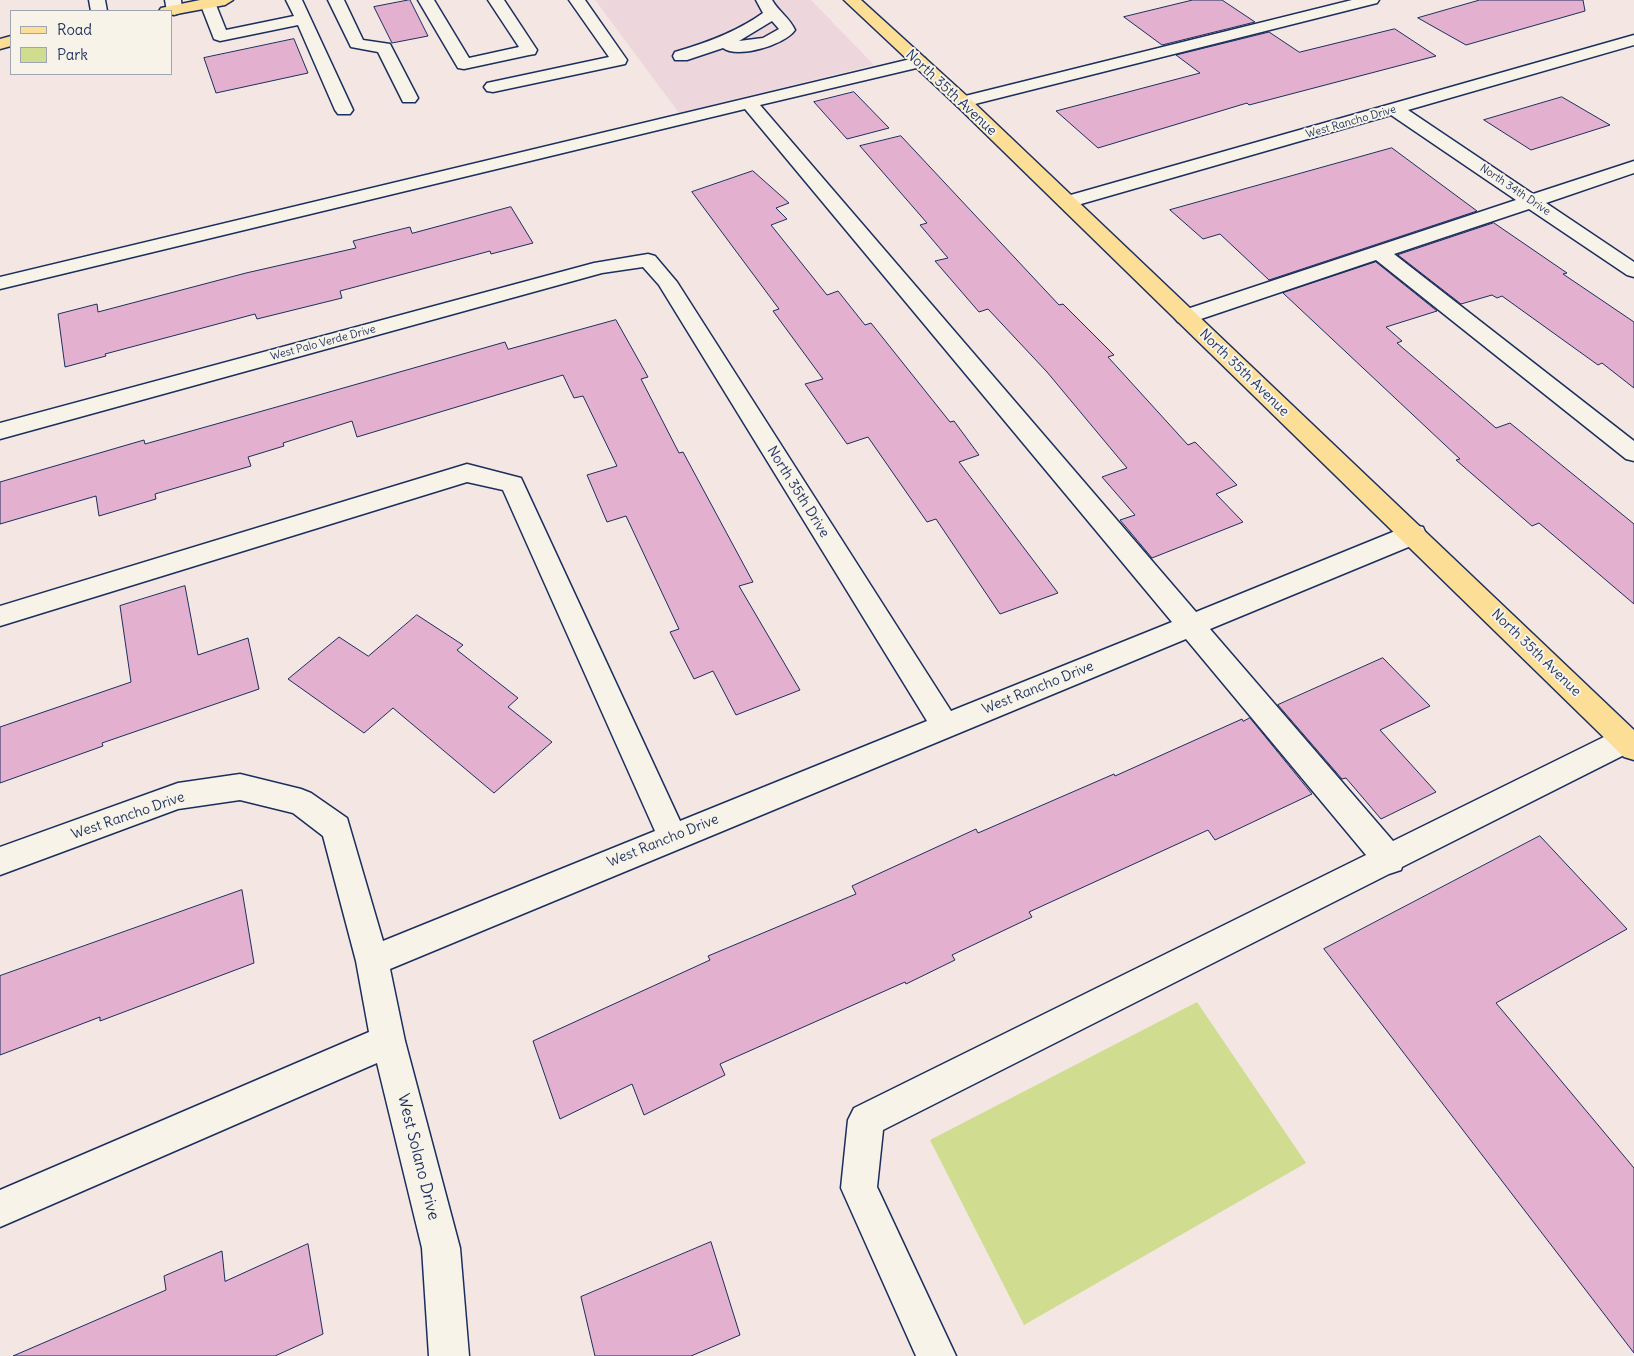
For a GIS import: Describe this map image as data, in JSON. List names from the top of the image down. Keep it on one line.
{"streets":{"main road":["North 35th Avenue"],"street":["West Rancho Drive","North 34th Drive","West Palo Verde Drive","North 35th Drive","West Solano Drive"]},"crossings":[["North 35th Avenue","West Rancho Drive"],["West Rancho Drive","North 34th Drive"],["West Rancho Drive","North 35th Drive"],["West Rancho Drive","West Solano Drive"],["West Palo Verde Drive","North 35th Drive"]],"legend":["Road","Park"]}
